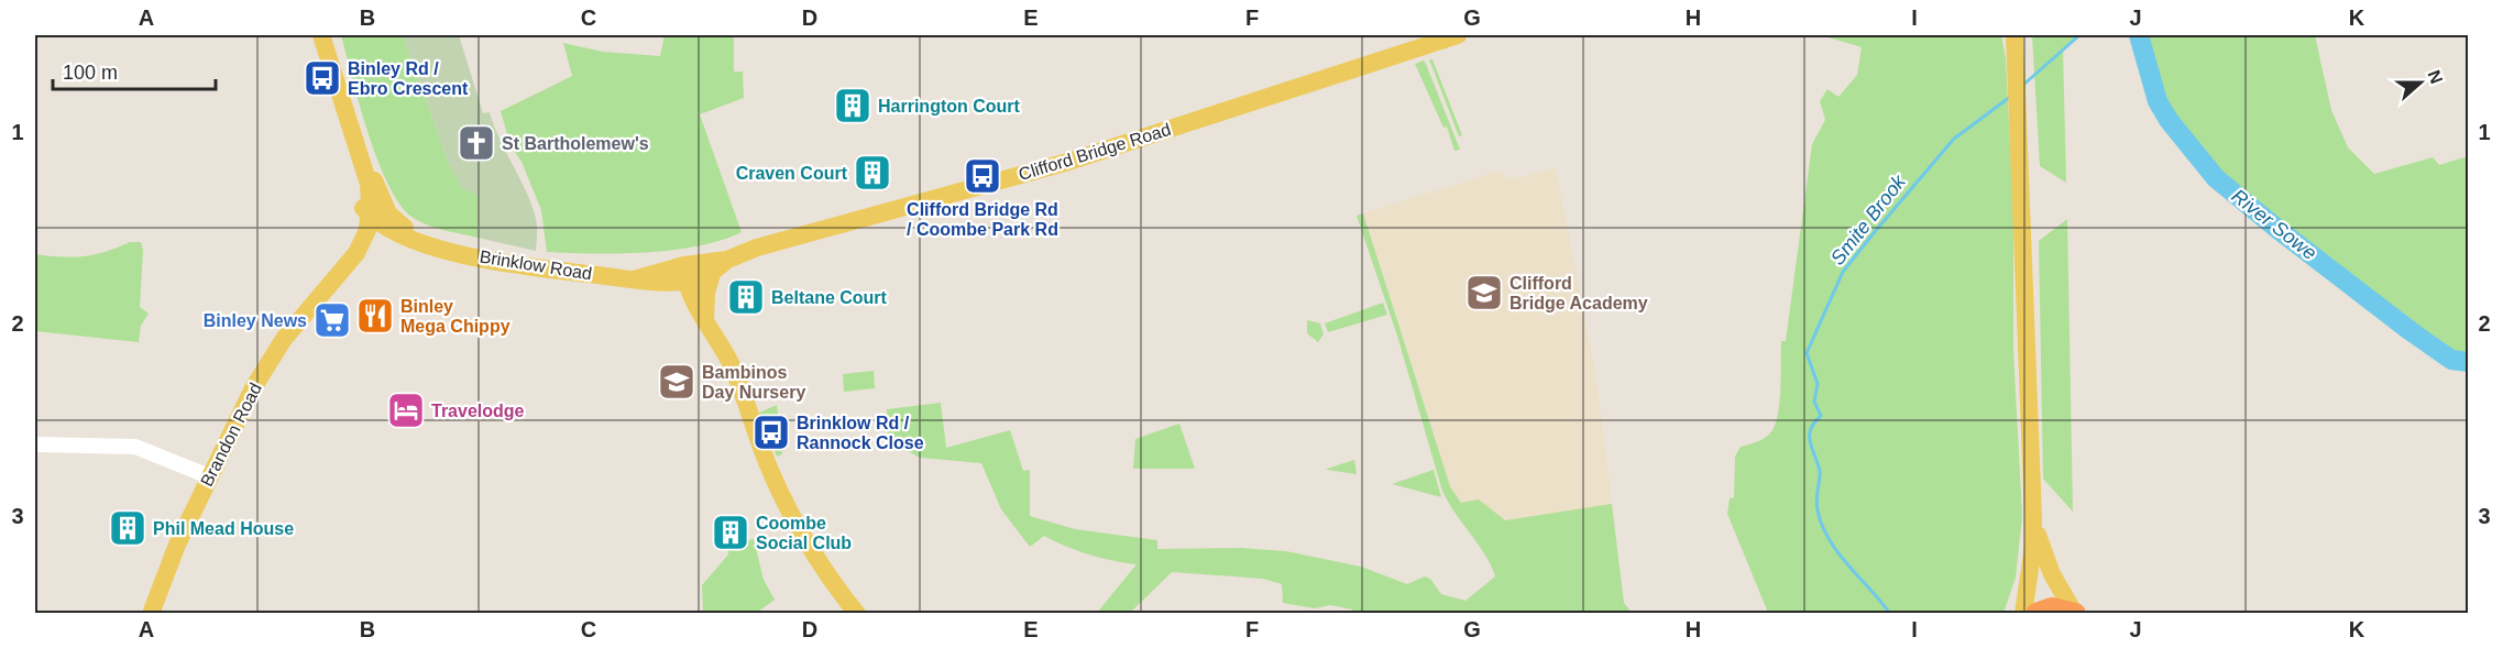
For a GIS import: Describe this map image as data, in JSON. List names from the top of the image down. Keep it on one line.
{"streets":{"main road":["Clifford Bridge Road","Brinklow Road","Brandon Road"]},"crossings":[["Clifford Bridge Road","Brinklow Road"],["Brinklow Road","Brandon Road"]],"water":["Smite Brook","River Sowe"],"places":{"bus stop":["Binley Rd / Ebro Crescent","Clifford Bridge Rd / Coombe Park Rd","Brinklow Rd / Rannock Close"],"building":["Harrington Court","Craven Court","Beltane Court","Phil Mead House","Coombe Social Club"],"church":["St Bartholemew's"],"school or university":["Clifford Bridge Academy","Bambinos Day Nursery"],"restaurant":["Binley Mega Chippy"],"supermarket":["Binley News"],"hotel":["Travelodge"]},"scale_bar":"100 m","north":"right","grid":{"columns":["A","B","C","D","E","F","G","H","I","J","K"],"rows":["1","2","3"]}}
